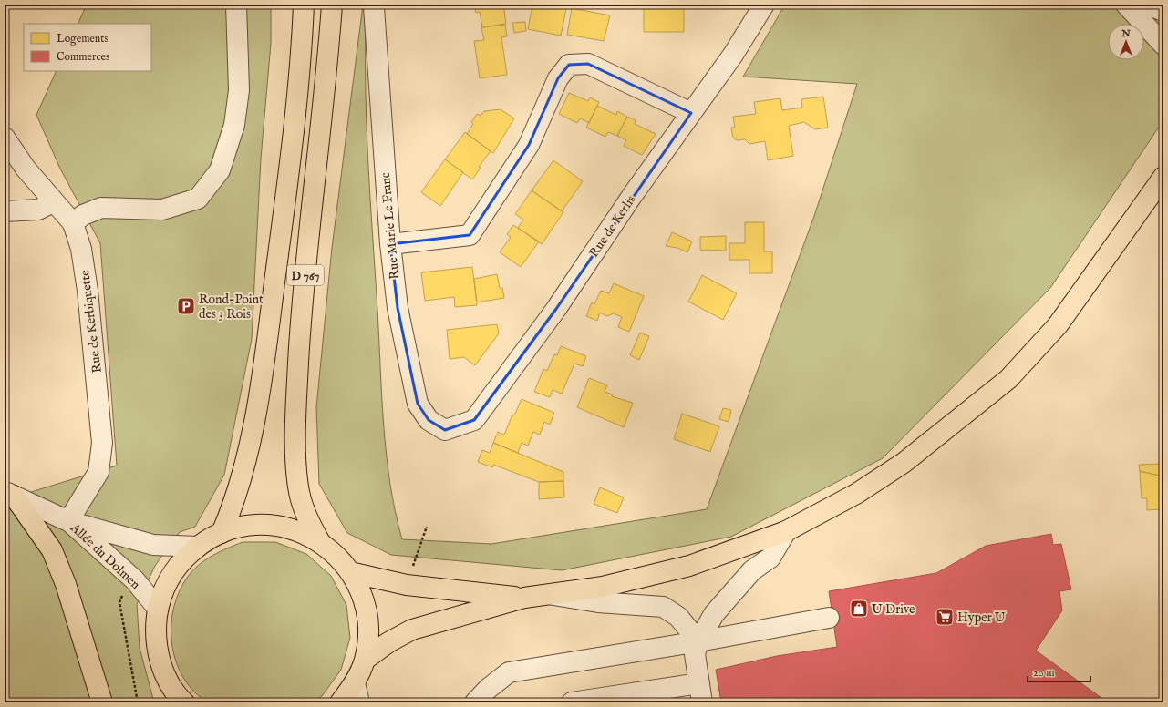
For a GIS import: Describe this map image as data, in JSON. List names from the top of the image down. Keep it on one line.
{"streets":{"main road":["D 767"],"street":["Rue Marie Le Franc","Rue de Kerlis","Rue de Kerbiquette","Allée du Dolmen"]},"crossings":[["Rue Marie Le Franc","Rue de Kerlis"],["Rue de Kerbiquette","Allée du Dolmen"]],"places":{"parking":["Rond-Point des 3 Rois"],"shop":["U Drive"],"supermarket":["Hyper U"]},"legend":["Logements","Commerces"],"scale_bar":"20 m","north":"top"}
